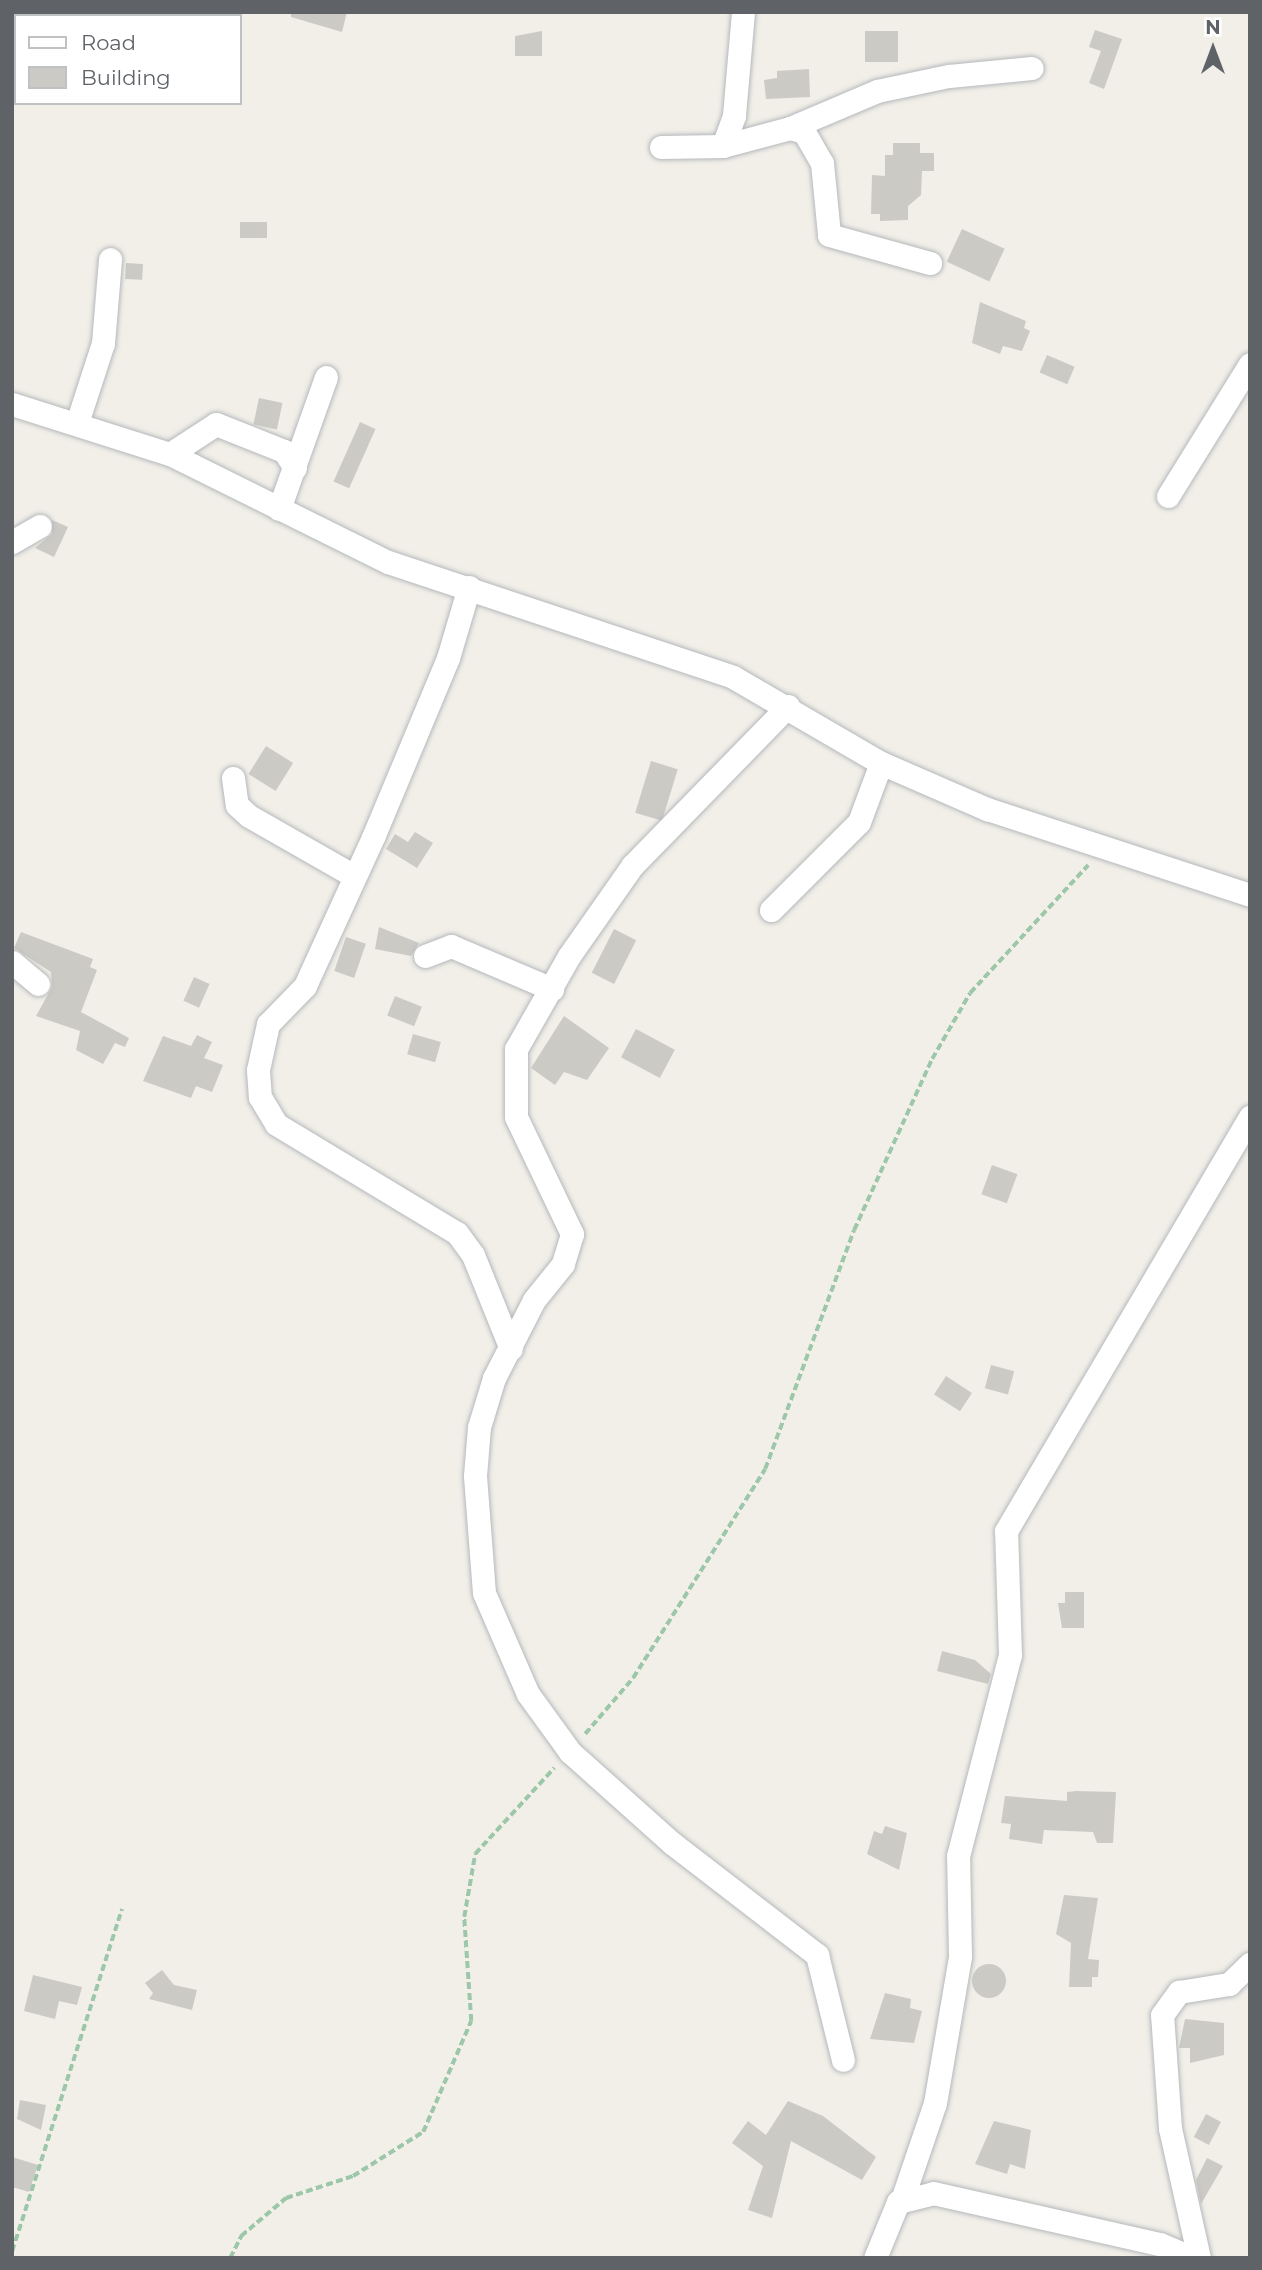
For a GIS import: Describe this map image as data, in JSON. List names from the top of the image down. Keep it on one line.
{"legend":["Road","Building"],"north":"top"}
